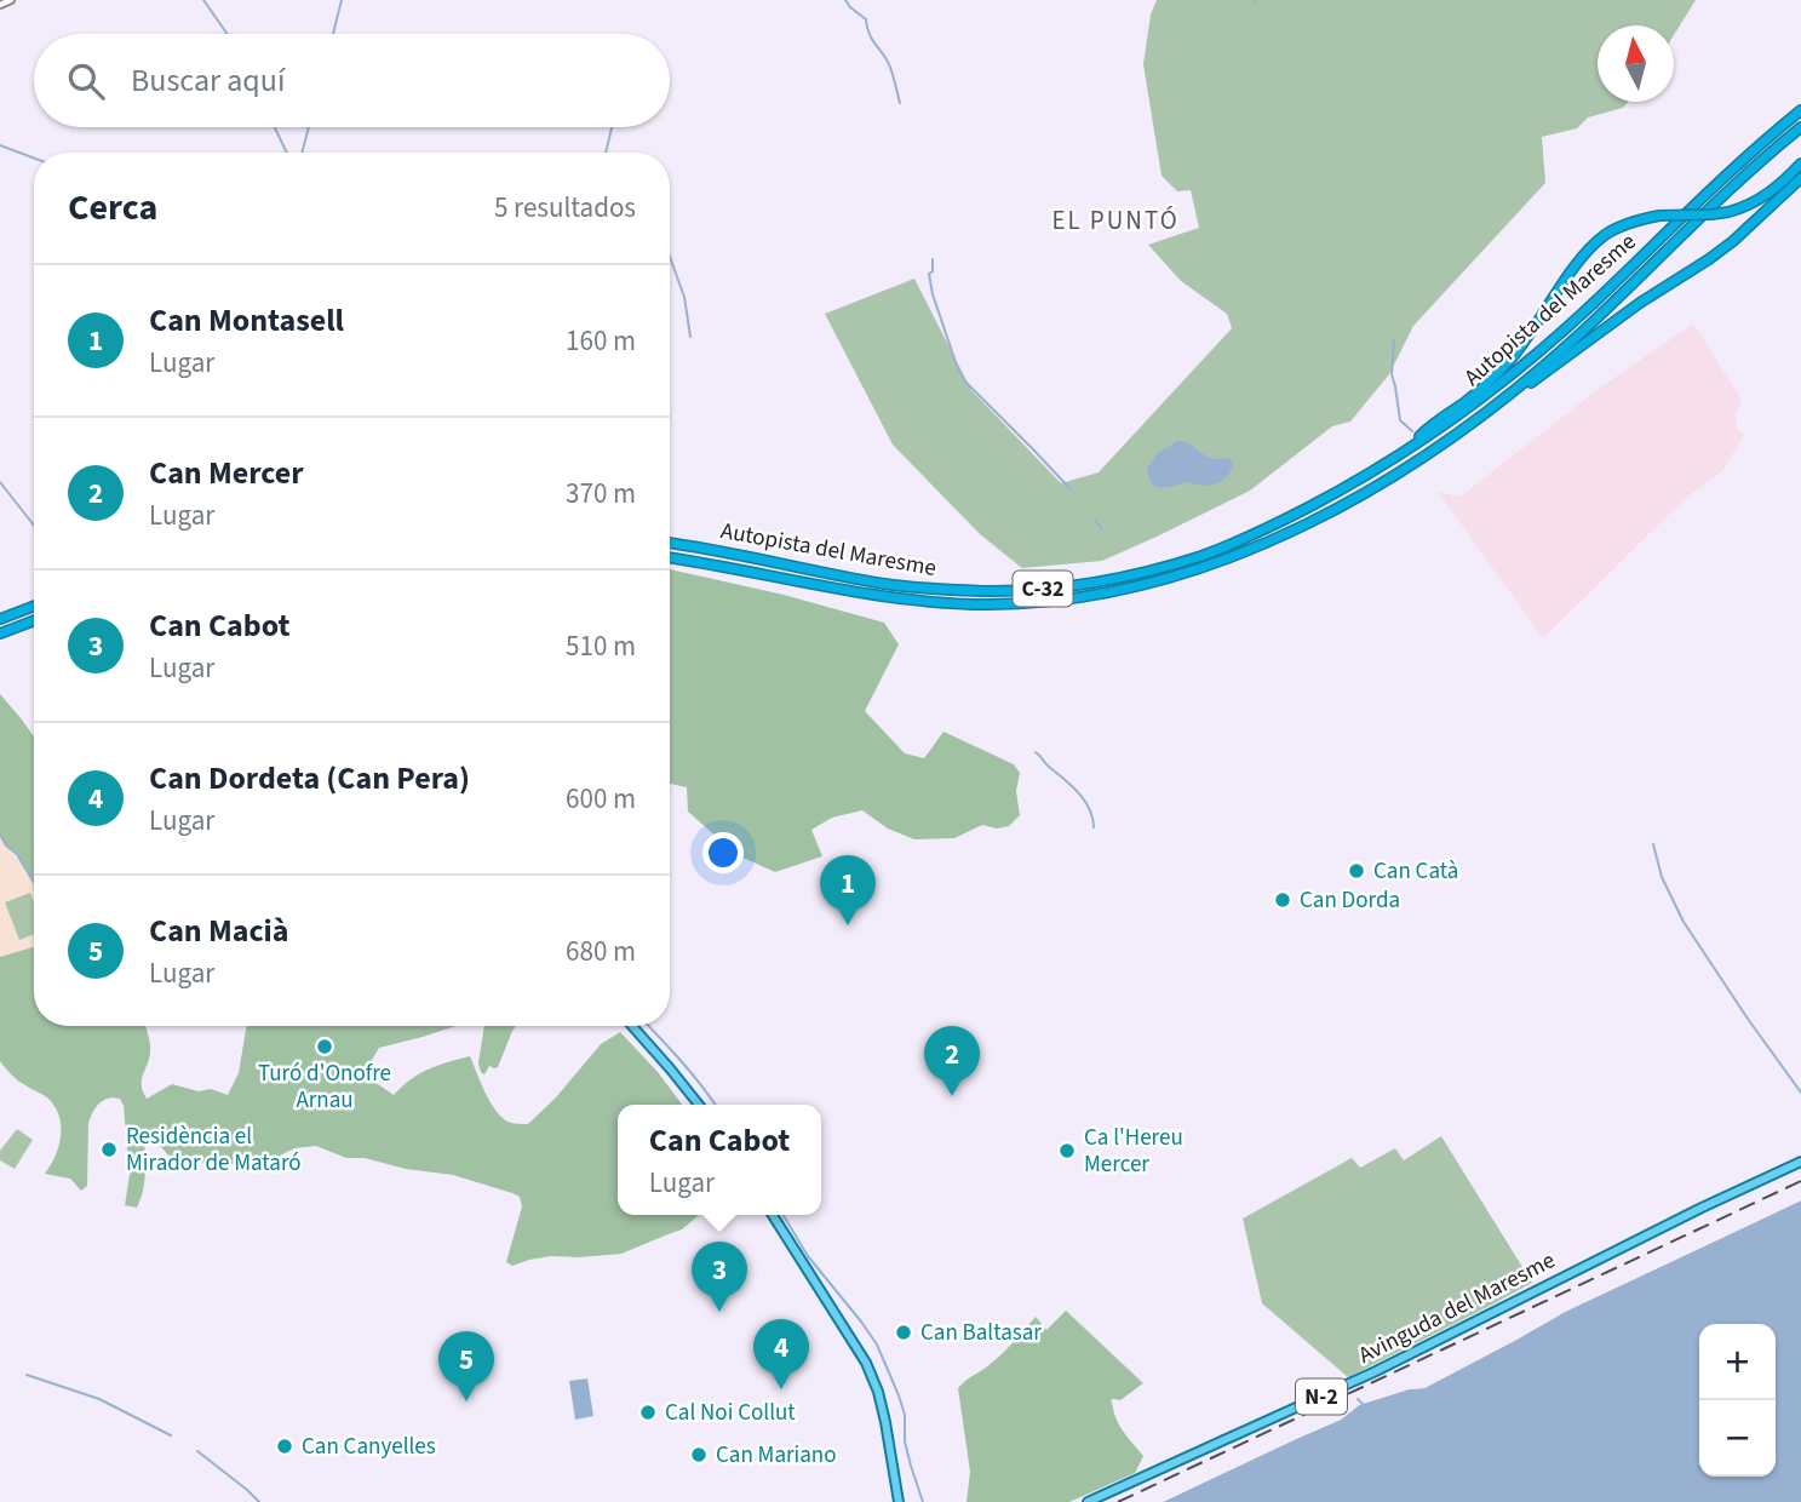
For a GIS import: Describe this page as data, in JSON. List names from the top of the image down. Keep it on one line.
{"streets":{"highway":["Autopista del Maresme","C-32"],"main road":["Avinguda del Maresme","N-2"]},"crossings":[["Autopista del Maresme","C-32"]],"districts":["EL PUNTÓ"],"places":["Can Catà","Can Dorda","Turó d'Onofre Arnau","Residència el Mirador de Mataró","Ca l'Hereu Mercer","Can Baltasar","Cal Noi Collut","Can Canyelles","Can Mariano"],"north":"top","page":{"search":"Buscar aquí","heading":["Cerca","5 resultados"],"list":[{"mark":"1","name":"Can Montasell","note":"Lugar","value":"160 m"},{"mark":"2","name":"Can Mercer","note":"Lugar","value":"370 m"},{"mark":"3","name":"Can Cabot","note":"Lugar","value":"510 m"},{"mark":"4","name":"Can Dordeta (Can Pera)","note":"Lugar","value":"600 m"},{"mark":"5","name":"Can Macià","note":"Lugar","value":"680 m"}],"pins":["1","2","3","4","5"],"popup":["Can Cabot","Lugar"],"map_buttons":["+","−"]}}
